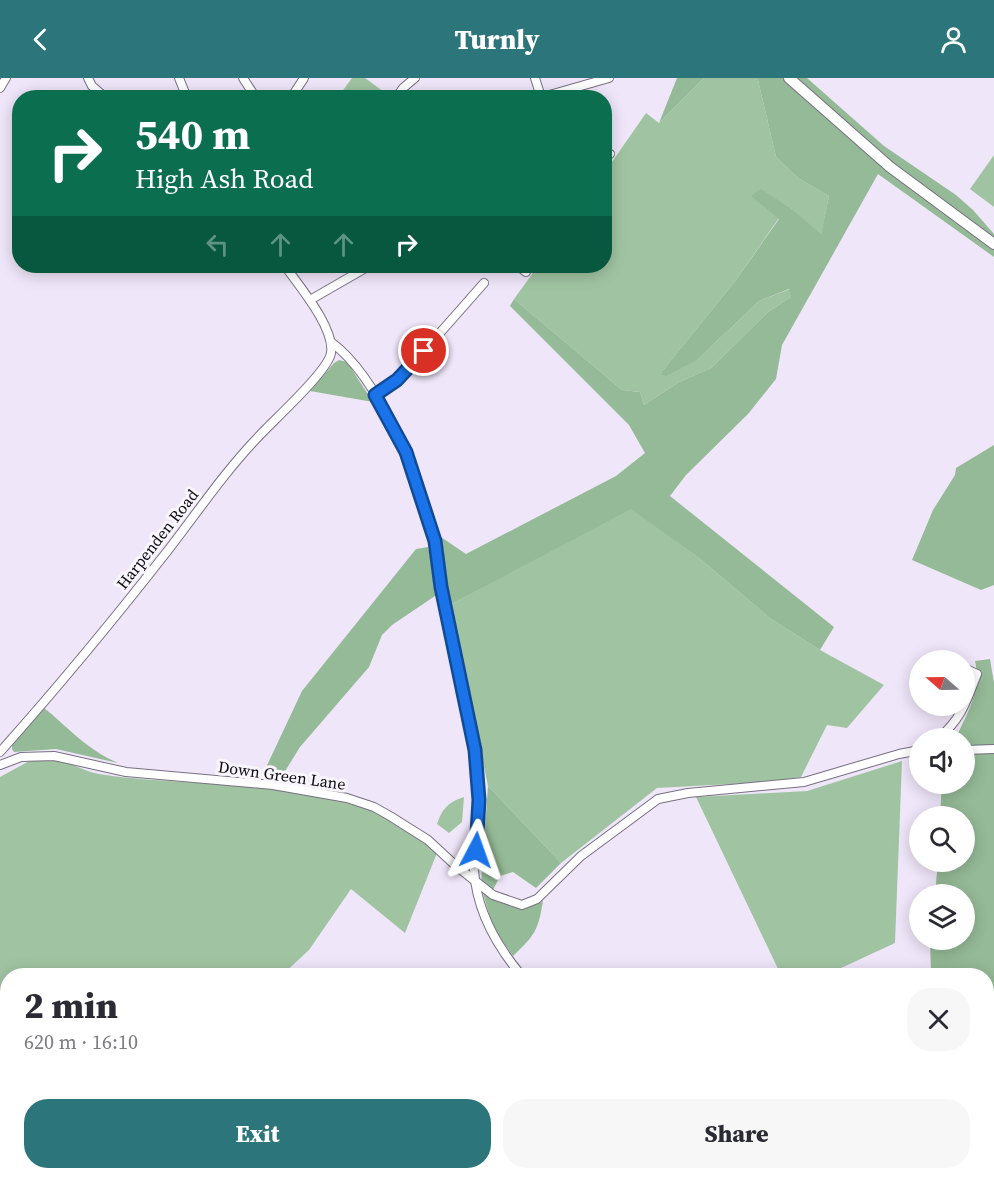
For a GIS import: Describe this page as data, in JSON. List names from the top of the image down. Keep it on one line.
{"streets":{"street":["Harpenden Road","Down Green Lane"]},"north":"left","page":{"header":"Turnly","turn":["540 m","High Ash Road"],"heading":["2 min","620 m · 16:10"],"buttons":["Exit","Share"]}}
